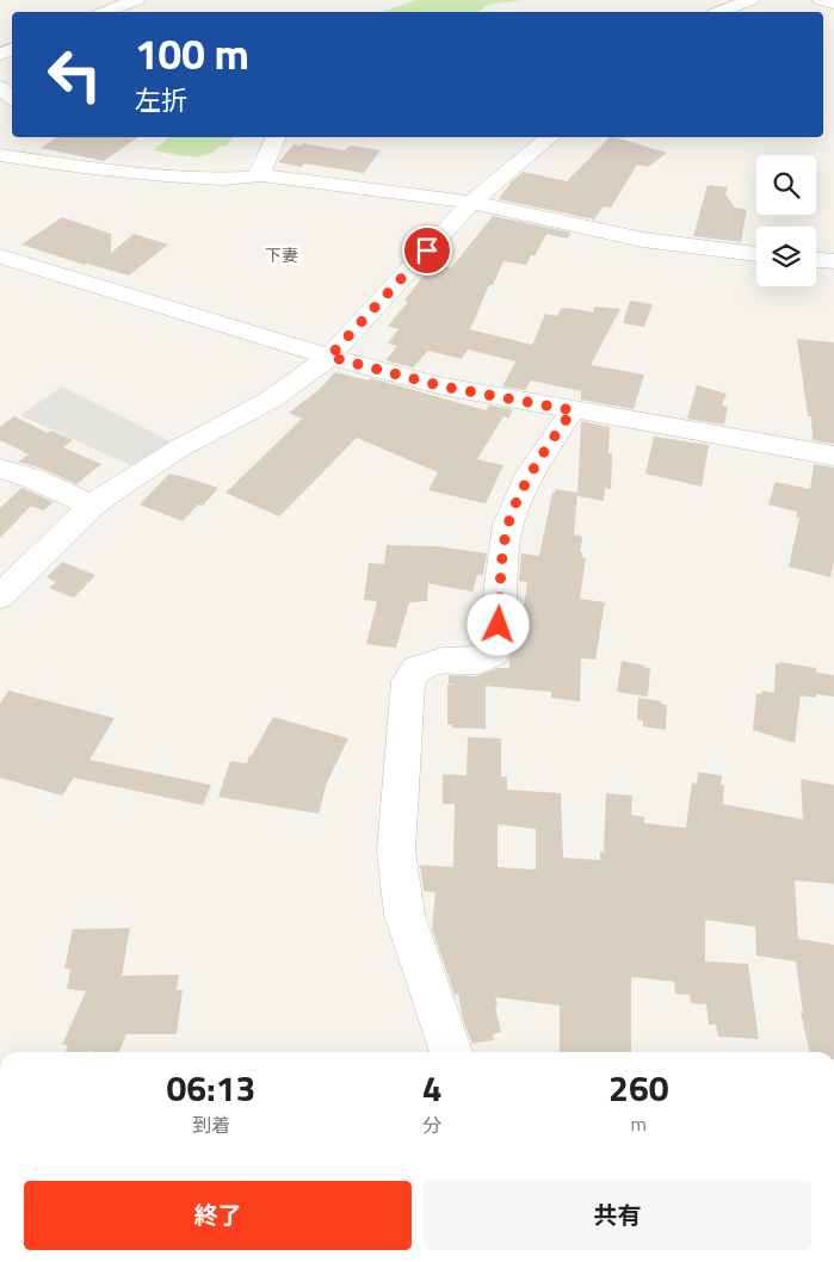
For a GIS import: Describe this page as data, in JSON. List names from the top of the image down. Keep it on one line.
{"districts":["下妻"],"page":{"turn":["100 m","左折"],"eta":["06:13","到着","4","分","260","m"],"buttons":["終了","共有"]}}
